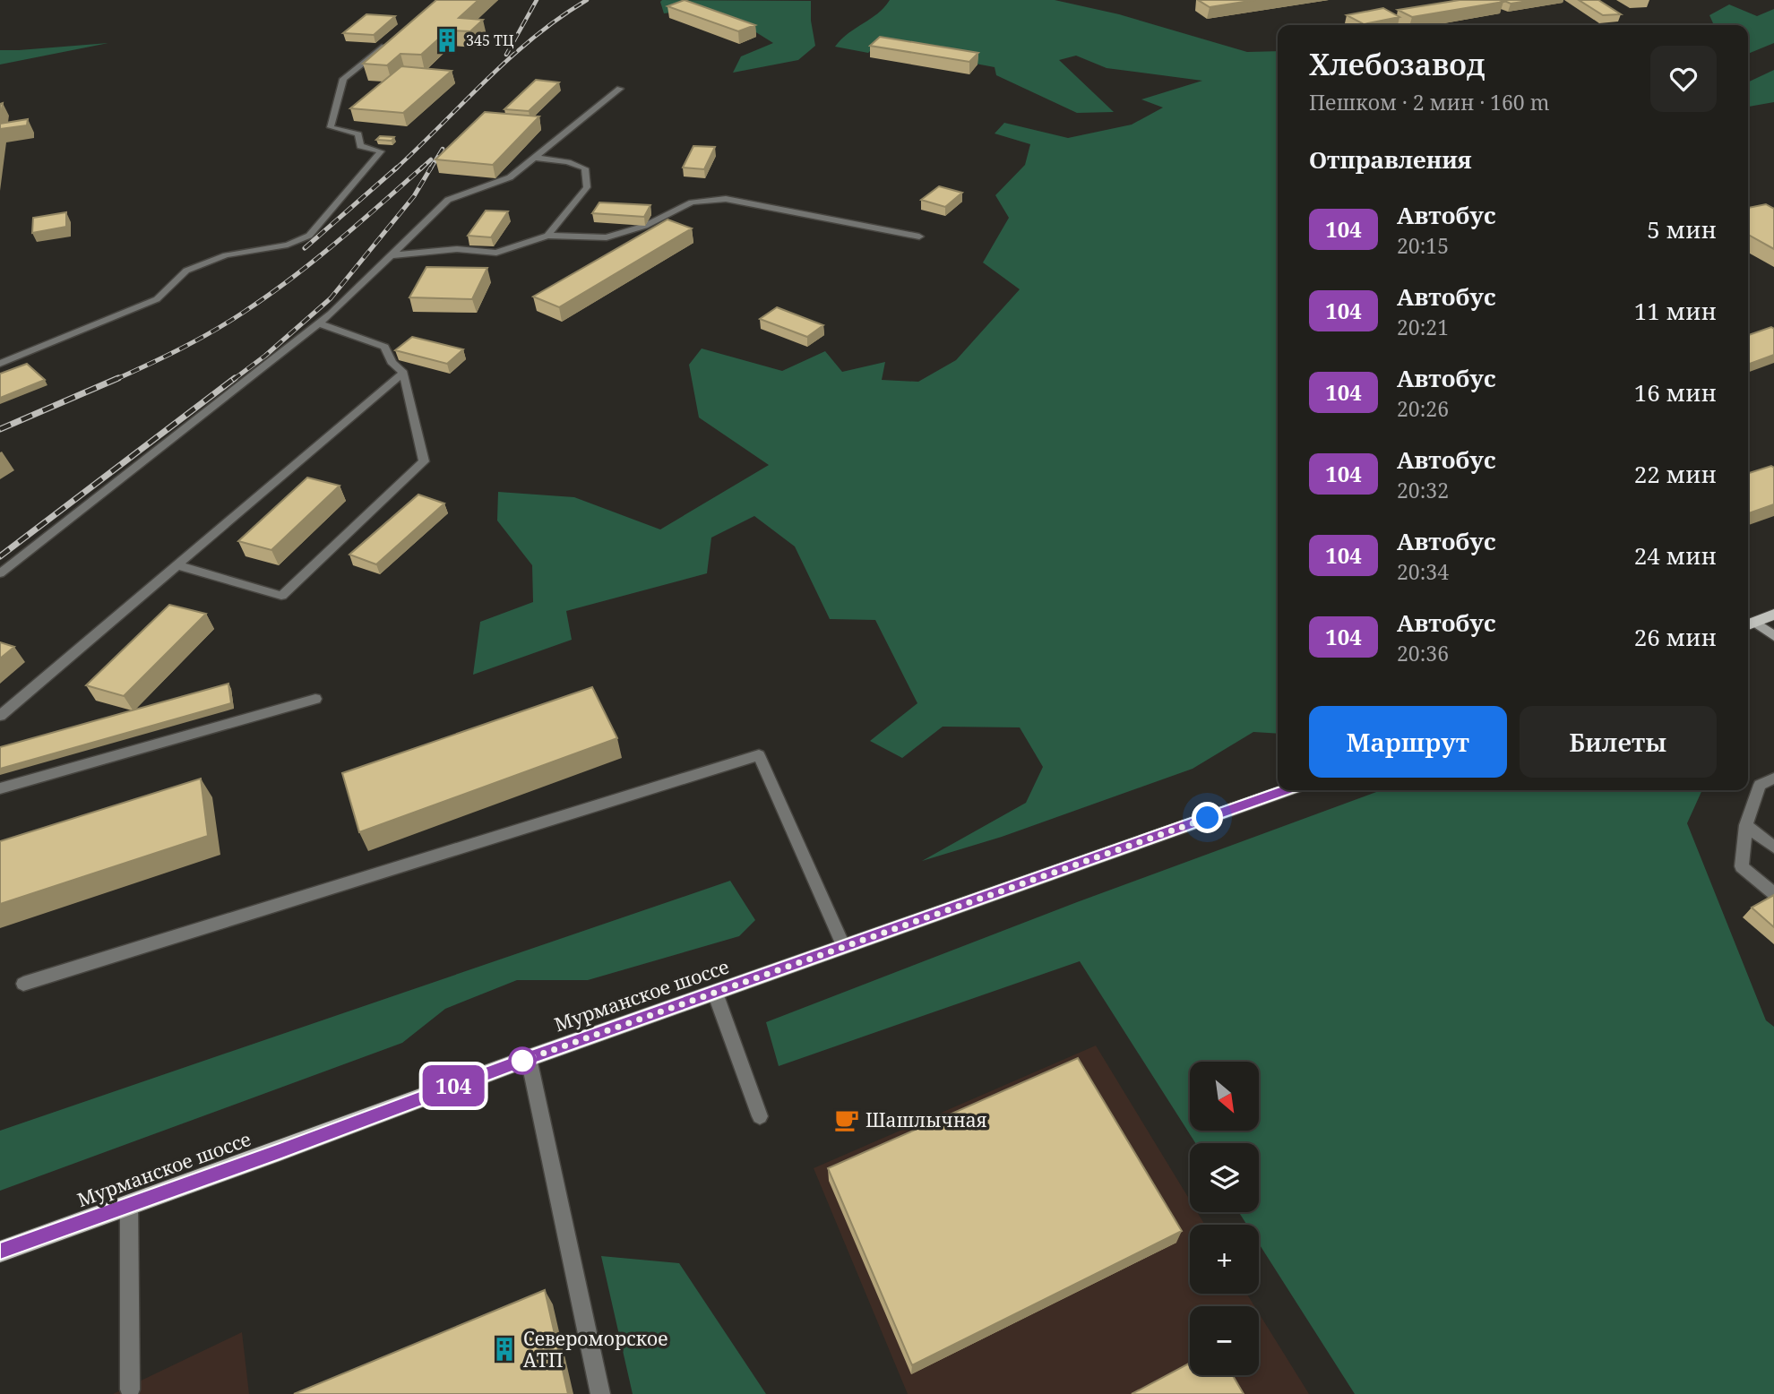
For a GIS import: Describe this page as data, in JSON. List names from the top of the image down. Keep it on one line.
{"streets":{"main road":["Мурманское шоссе"]},"places":{"building":["345 ТЦ","Североморское АТП"],"cafe":["Шашлычная"]},"lines":["bus line 104"],"north":"bottom right","page":{"on_map":"104","heading":[["Хлебозавод","Пешком · 2 мин · 160 m"],"Отправления"],"list":[{"mark":"104","name":"Автобус","note":"20:15","value":"5 мин"},{"mark":"104","name":"Автобус","note":"20:21","value":"11 мин"},{"mark":"104","name":"Автобус","note":"20:26","value":"16 мин"},{"mark":"104","name":"Автобус","note":"20:32","value":"22 мин"},{"mark":"104","name":"Автобус","note":"20:34","value":"24 мин"},{"mark":"104","name":"Автобус","note":"20:36","value":"26 мин"}],"buttons":["Маршрут","Билеты"],"map_buttons":["+","−"]}}
